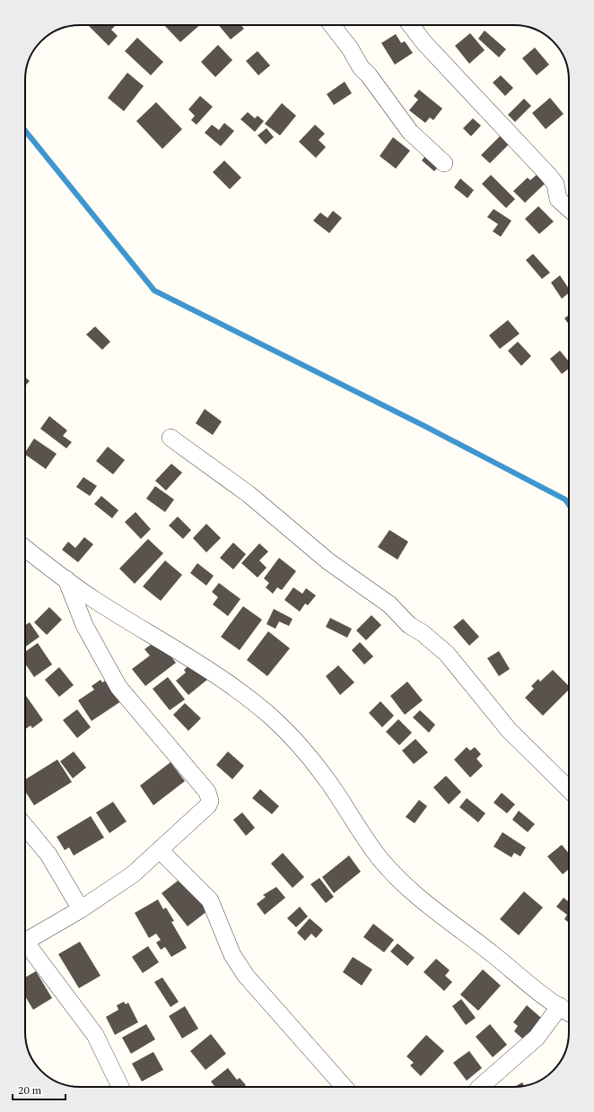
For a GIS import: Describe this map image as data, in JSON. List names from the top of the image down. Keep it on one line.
{"scale_bar":"20 m"}
